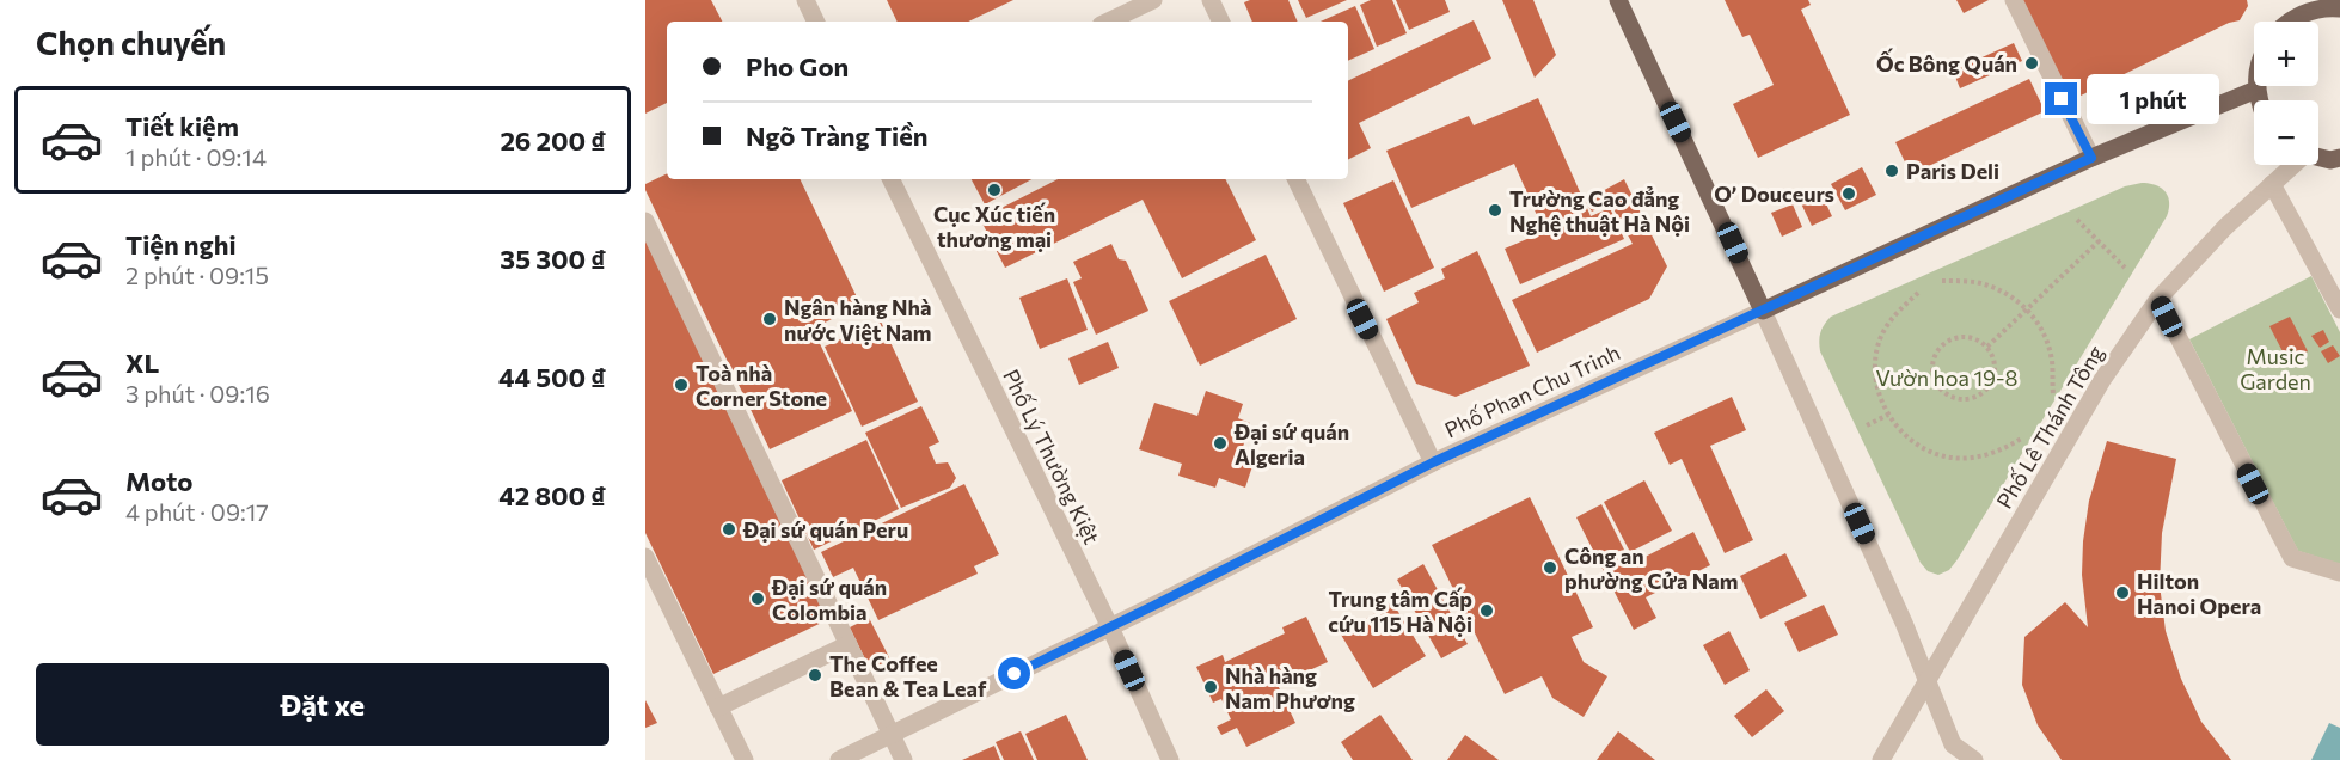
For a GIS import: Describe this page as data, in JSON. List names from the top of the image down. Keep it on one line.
{"streets":{"main road":["Phố Phan Chu Trinh"],"street":["Phố Lê Thánh Tông","Phố Lý Thường Kiệt"]},"crossings":[["Phố Phan Chu Trinh","Phố Lý Thường Kiệt"]],"parks":["Music Garden","Vườn hoa 19-8"],"places":["Ốc Bông Quán","Paris Deli","Cục Xúc tiến thương mại","O’ Douceurs","Trường Cao đẳng Nghệ thuật Hà Nội","Ngân hàng Nhà nước Việt Nam","Toà nhà Corner Stone","Đại sứ quán Algeria","Đại sứ quán Peru","Công an phường Cửa Nam","Hilton Hanoi Opera","Đại sứ quán Colombia","Trung tâm Cấp cứu 115 Hà Nội","The Coffee Bean & Tea Leaf","Nhà hàng Nam Phương"],"page":{"heading":"Chọn chuyến","map_buttons":["+","−"],"banner":["Pho Gon","Ngõ Tràng Tiền"],"bubble":"1 phút","list":[{"name":"Tiết kiệm","note":"1 phút · 09:14","value":"26 200 ₫"},{"name":"Tiện nghi","note":"2 phút · 09:15","value":"35 300 ₫"},{"name":"XL","note":"3 phút · 09:16","value":"44 500 ₫"},{"name":"Moto","note":"4 phút · 09:17","value":"42 800 ₫"}],"buttons":"Đặt xe"}}
